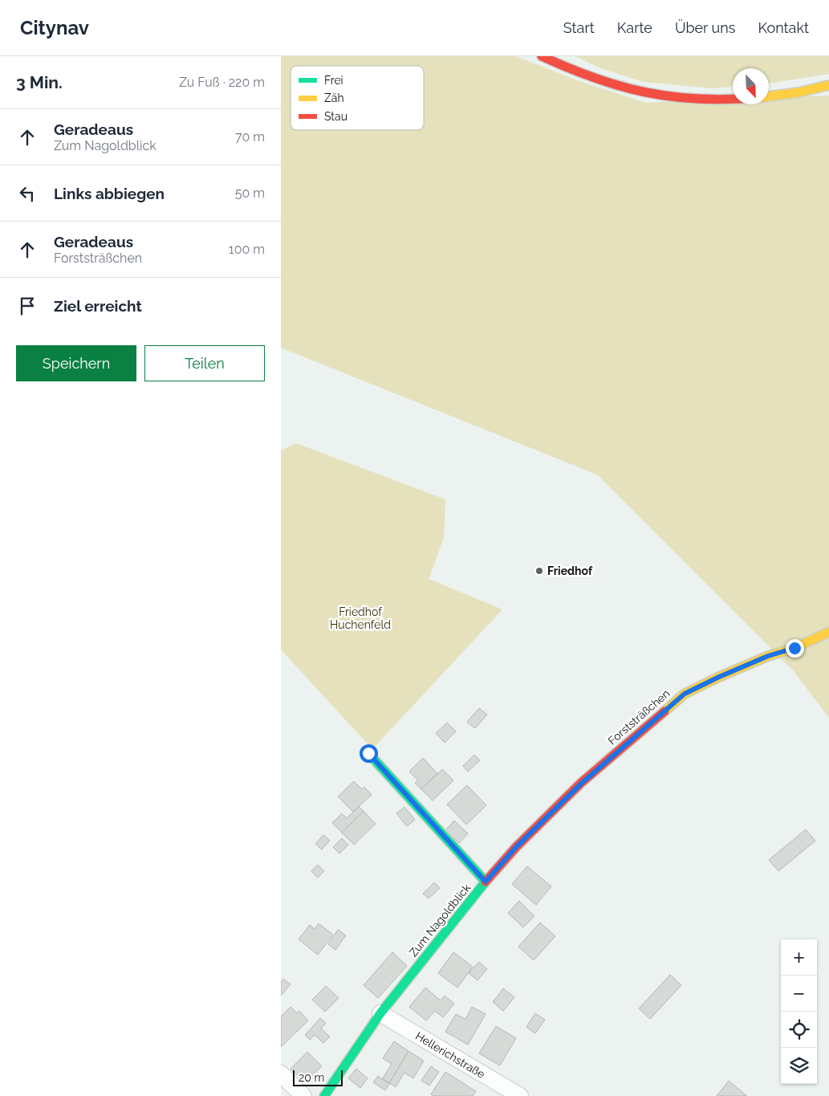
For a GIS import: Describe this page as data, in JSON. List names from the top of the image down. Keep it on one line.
{"streets":{"street":["Forststräßchen","Zum Nagoldblick","Hellerichstraße"]},"crossings":[["Forststräßchen","Zum Nagoldblick"],["Zum Nagoldblick","Hellerichstraße"]],"parks":["Friedhof Huchenfeld"],"places":["Friedhof"],"legend":["Frei","Zäh","Stau"],"scale_bar":"20 m","north":"bottom right","page":{"header":"Citynav","nav":["Start","Karte","Über uns","Kontakt"],"heading":["3 Min.","Zu Fuß · 220 m"],"list":[["Geradeaus","Zum Nagoldblick","70 m"],["Links abbiegen","50 m"],["Geradeaus","Forststräßchen","100 m"],"Ziel erreicht"],"buttons":["Speichern","Teilen"],"map_buttons":["+","−"],"scale":"20 m"}}
